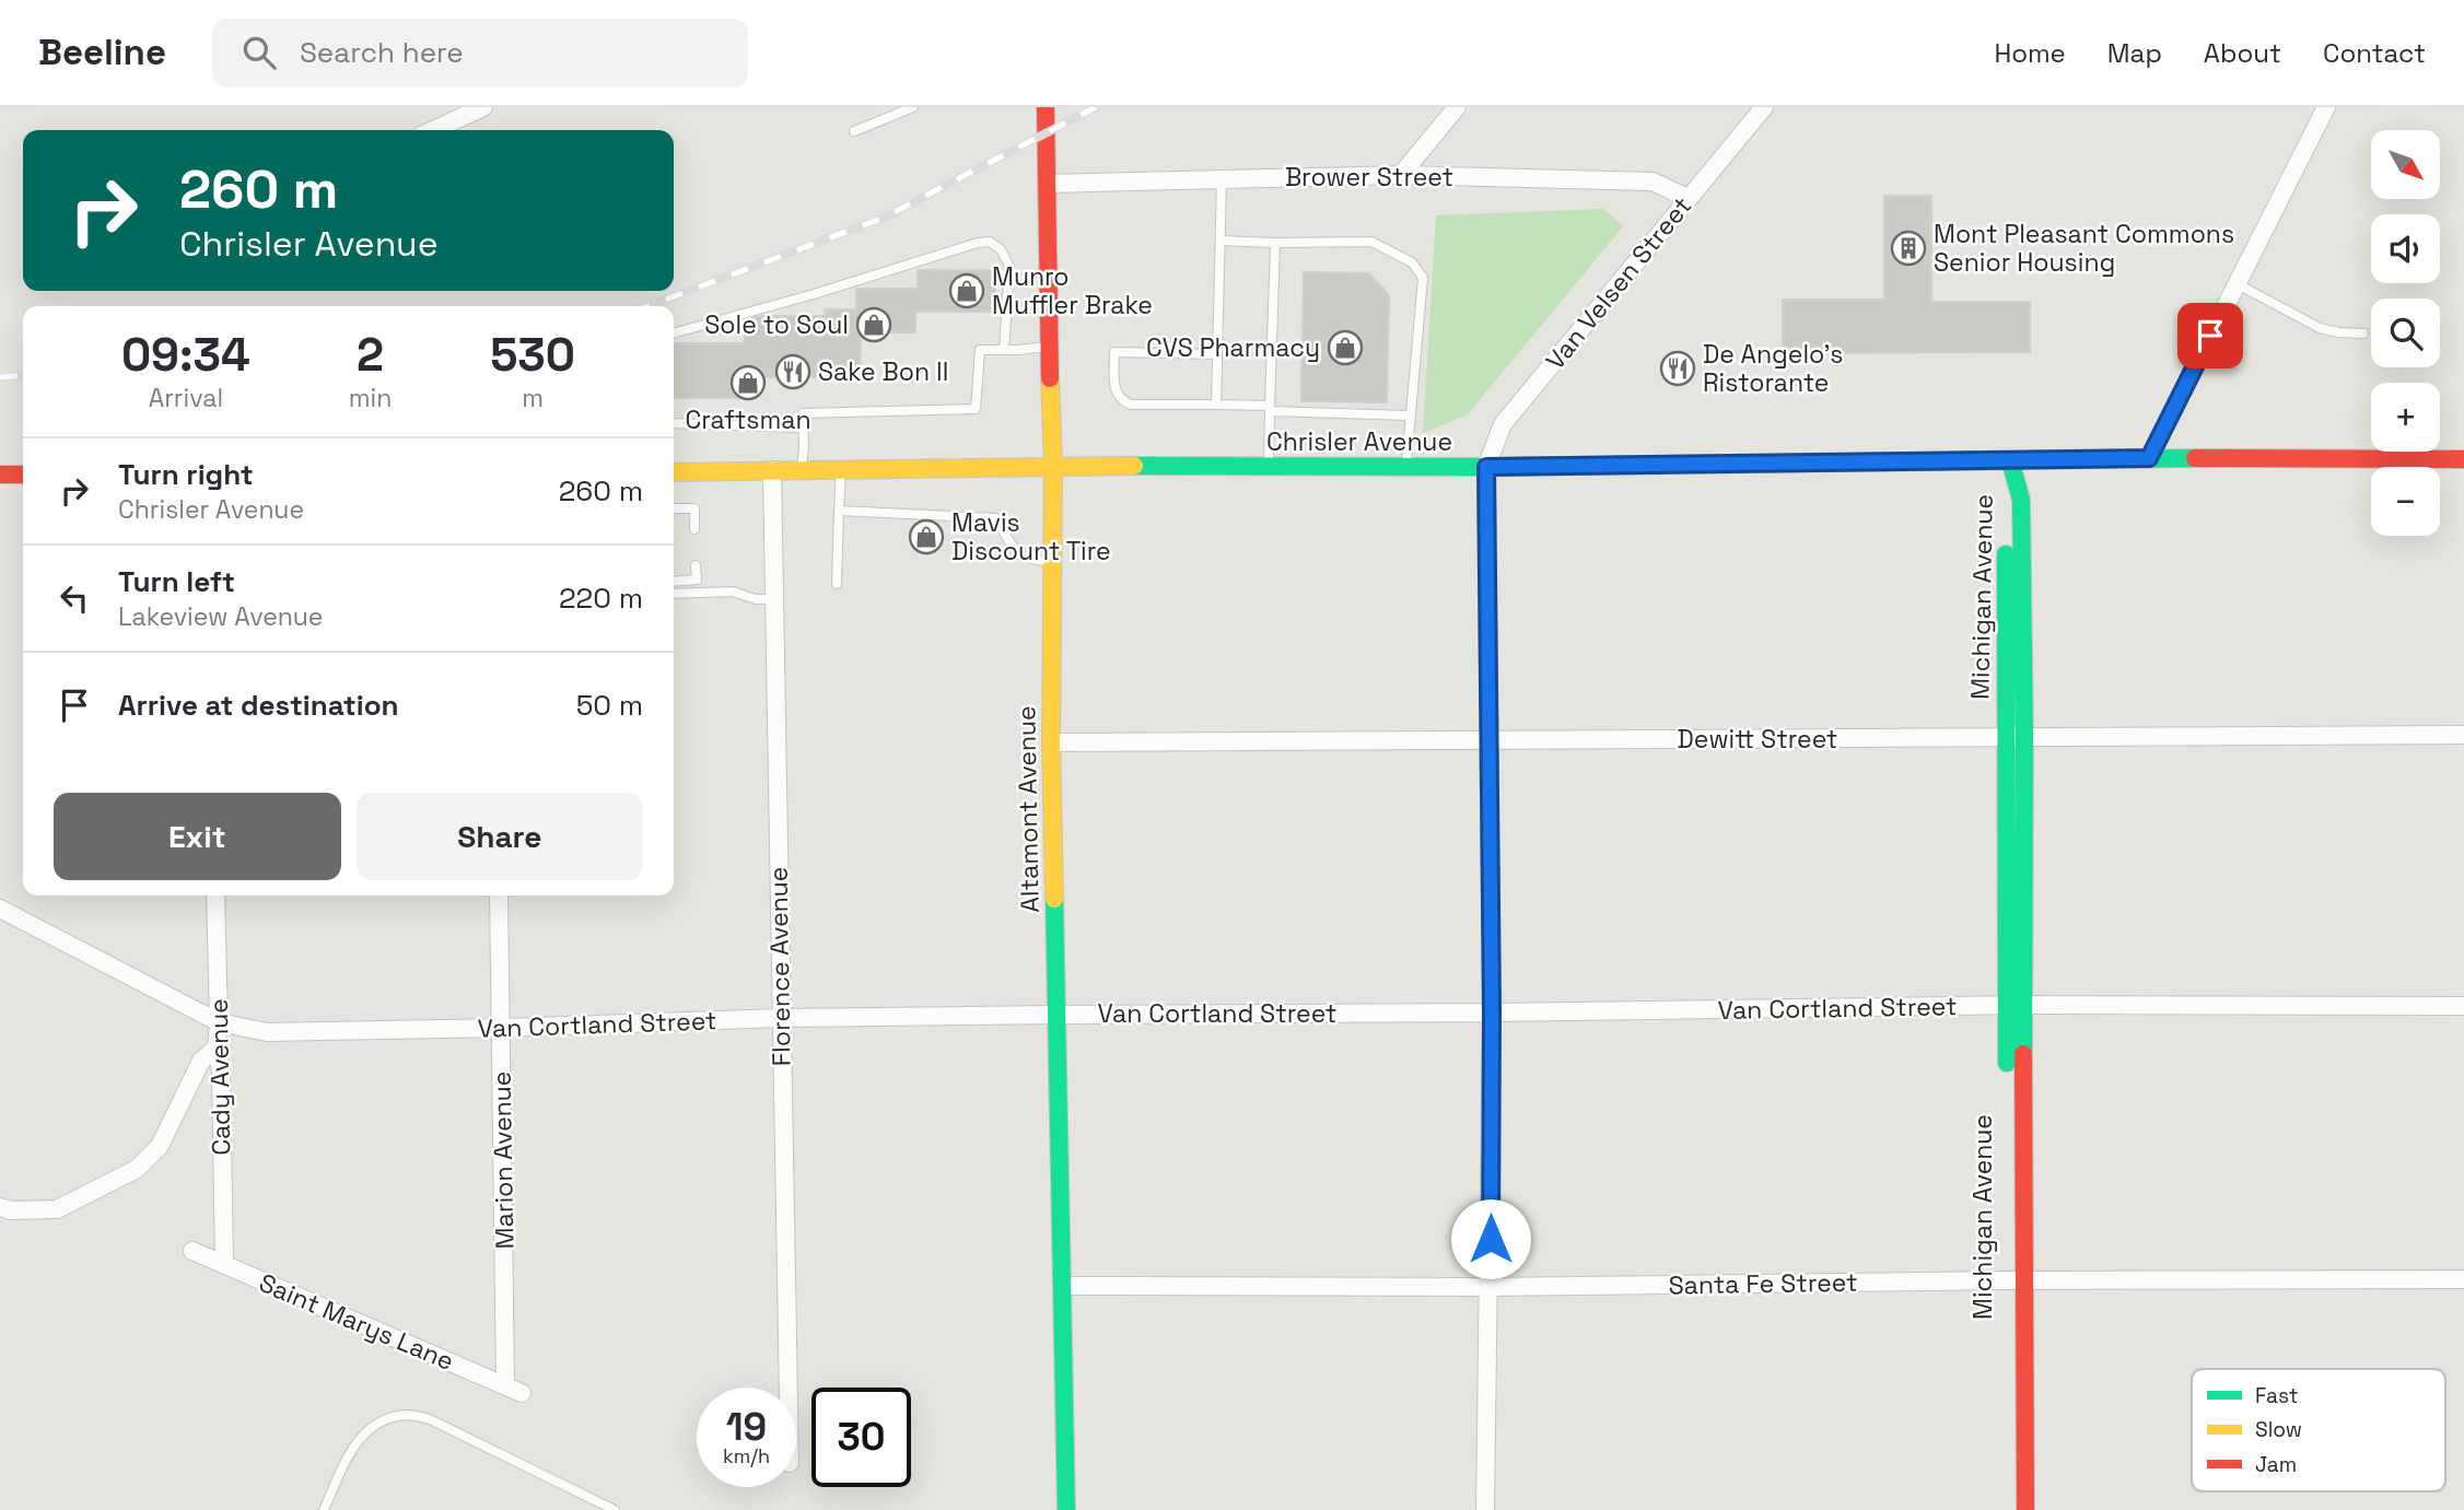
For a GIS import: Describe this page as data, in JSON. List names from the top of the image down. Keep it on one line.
{"streets":{"street":["Brower Street","Van Velsen Street","Chrisler Avenue","Michigan Avenue","Dewitt Street","Altamont Avenue","Florence Avenue","Van Cortland Street","Cady Avenue","Marion Avenue","Santa Fe Street","Saint Marys Lane"]},"crossings":[["Brower Street","Van Velsen Street"],["Brower Street","Altamont Avenue"],["Van Velsen Street","Chrisler Avenue"],["Chrisler Avenue","Michigan Avenue"],["Chrisler Avenue","Altamont Avenue"],["Chrisler Avenue","Florence Avenue"],["Michigan Avenue","Dewitt Street"],["Michigan Avenue","Van Cortland Street"],["Michigan Avenue","Santa Fe Street"],["Dewitt Street","Altamont Avenue"],["Altamont Avenue","Van Cortland Street"],["Altamont Avenue","Santa Fe Street"],["Florence Avenue","Van Cortland Street"],["Van Cortland Street","Cady Avenue"],["Van Cortland Street","Marion Avenue"],["Cady Avenue","Saint Marys Lane"],["Marion Avenue","Saint Marys Lane"]],"places":{"building":["Mont Pleasant Commons Senior Housing"],"shop":["Munro Muffler Brake","Sole to Soul","CVS Pharmacy","Craftsman","Mavis Discount Tire"],"restaurant":["De Angelo's Ristorante","Sake Bon II"]},"legend":["Fast","Slow","Jam"],"north":"bottom right","page":{"header":"Beeline","search":"Search here","nav":["Home","Map","About","Contact"],"map_buttons":["+","−"],"turn":["260 m","Chrisler Avenue"],"eta":["09:34","Arrival","2","min","530","m"],"list":[{"name":"Turn right","note":"Chrisler Avenue","value":"260 m"},{"name":"Turn left","note":"Lakeview Avenue","value":"220 m"},{"name":"Arrive at destination","value":"50 m"}],"buttons":["Exit","Share"],"speed":"19 km/h","limit":"30"}}
